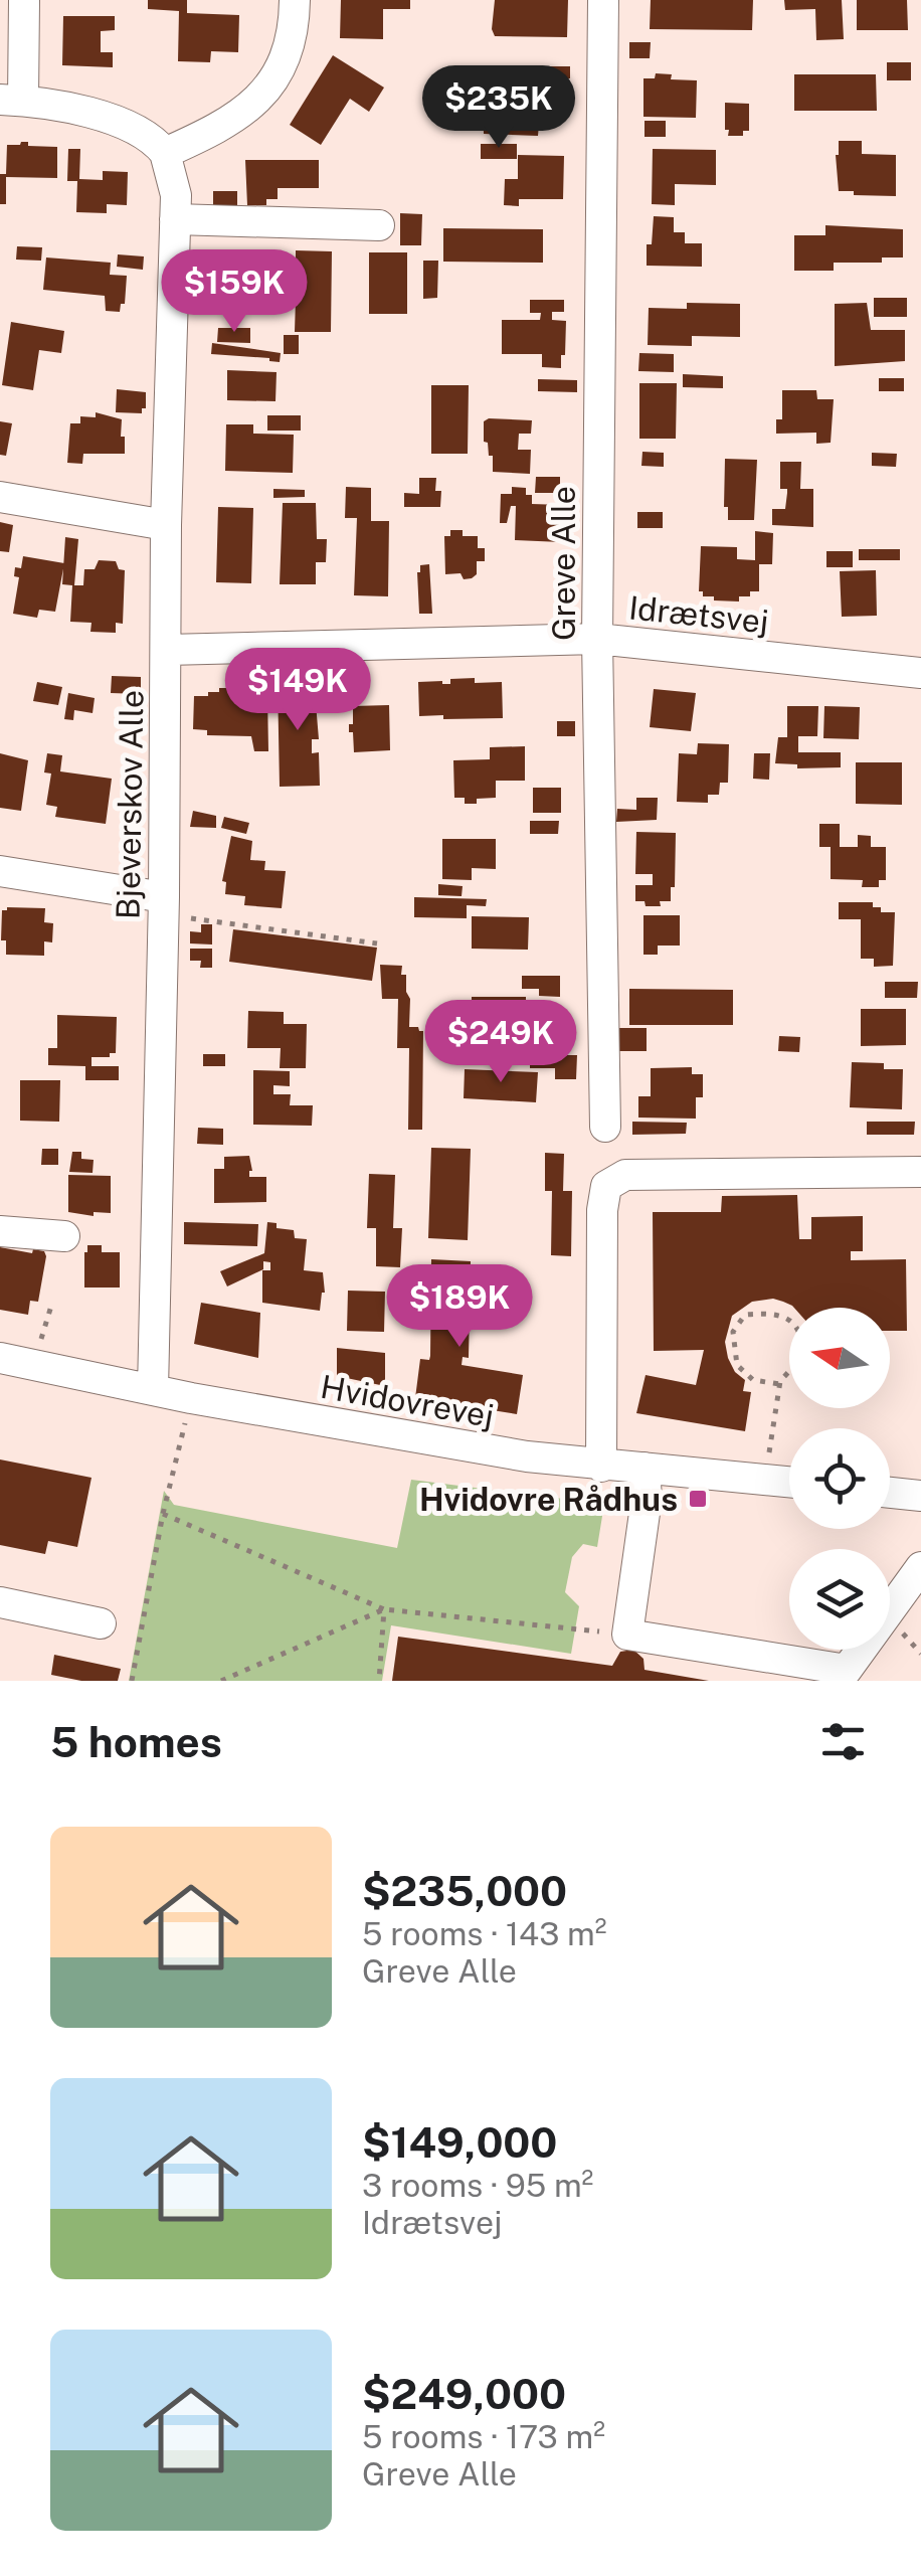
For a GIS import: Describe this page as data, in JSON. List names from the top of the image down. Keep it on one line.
{"streets":{"street":["Greve Alle","Idrætsvej","Bjeverskov Alle","Hvidovrevej"]},"crossings":[["Greve Alle","Idrætsvej"],["Idrætsvej","Bjeverskov Alle"],["Bjeverskov Alle","Hvidovrevej"]],"places":{"transit":["Hvidovre Rådhus"]},"north":"left","page":{"price":["$235K","$159K","$149K","$249K","$189K"],"heading":"5 homes","list":[{"name":"$235,000","note":"5 rooms · 143 m² · Greve Alle"},{"name":"$149,000","note":"3 rooms · 95 m² · Idrætsvej"},{"name":"$249,000","note":"5 rooms · 173 m² · Greve Alle"}]}}
